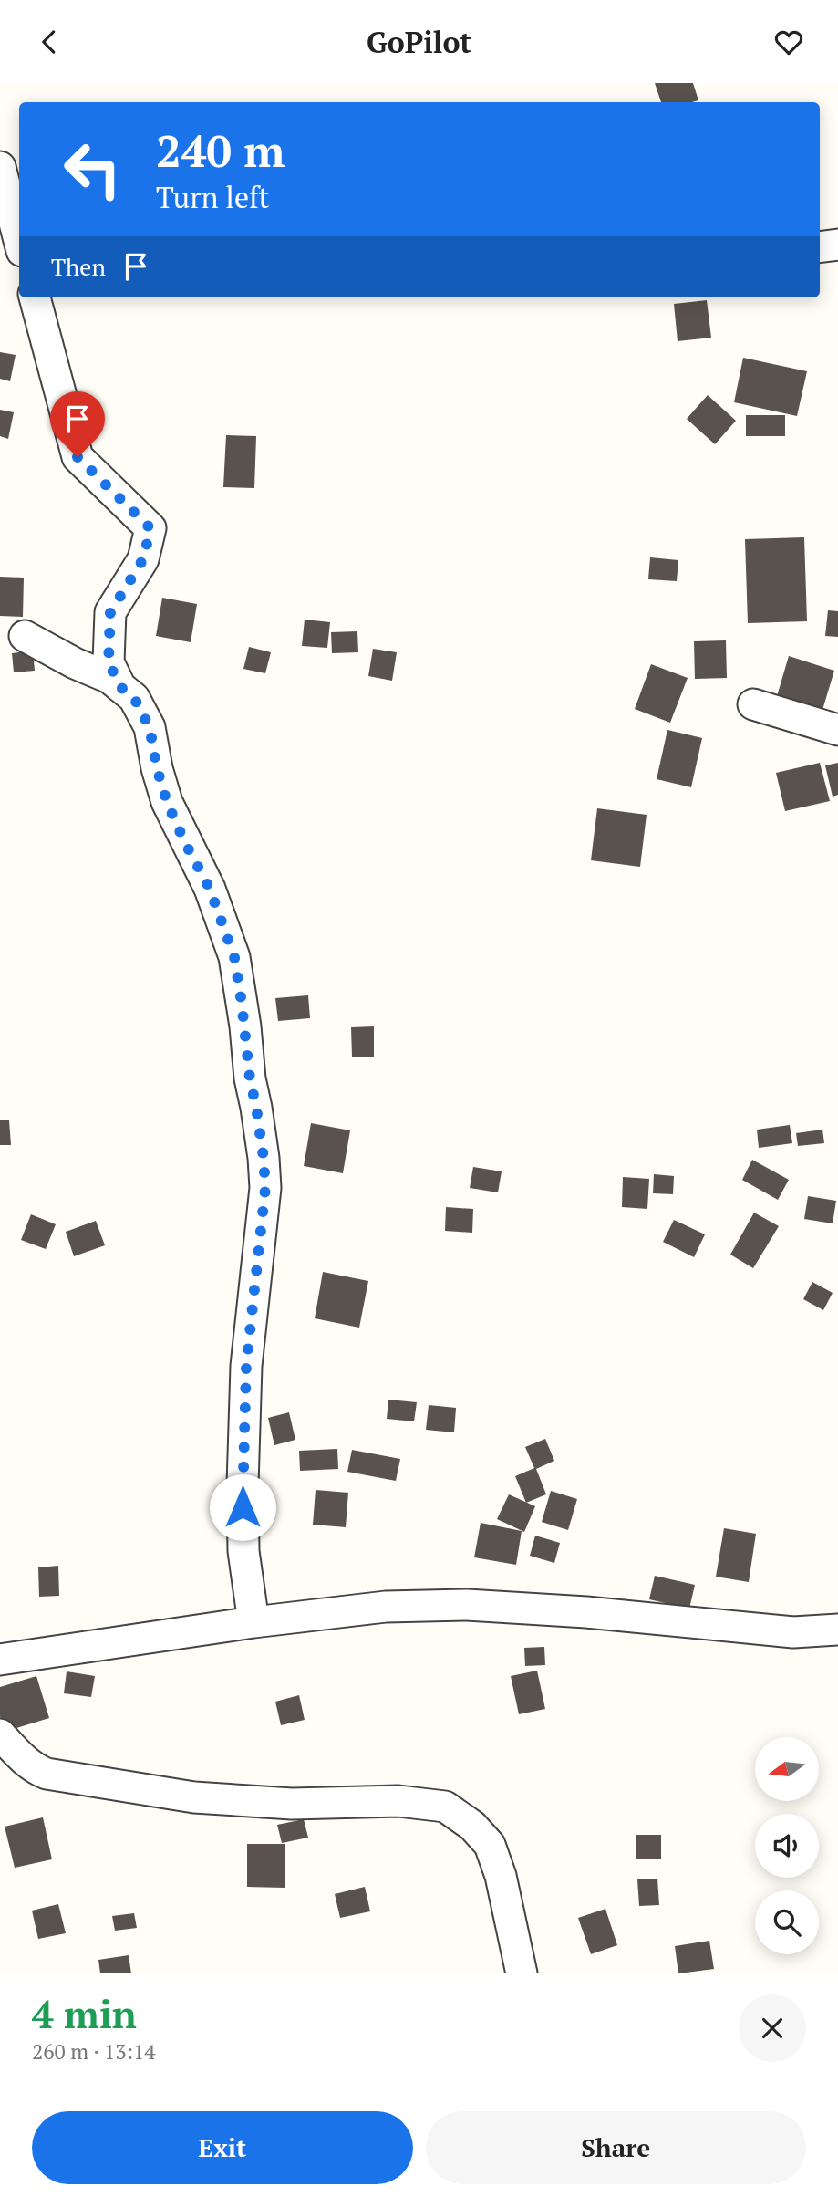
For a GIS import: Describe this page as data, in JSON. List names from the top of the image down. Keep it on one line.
{"north":"left","page":{"header":"GoPilot","turn":["240 m","Turn left"],"then":"Then","heading":["4 min","260 m · 13:14"],"buttons":["Exit","Share"]}}
